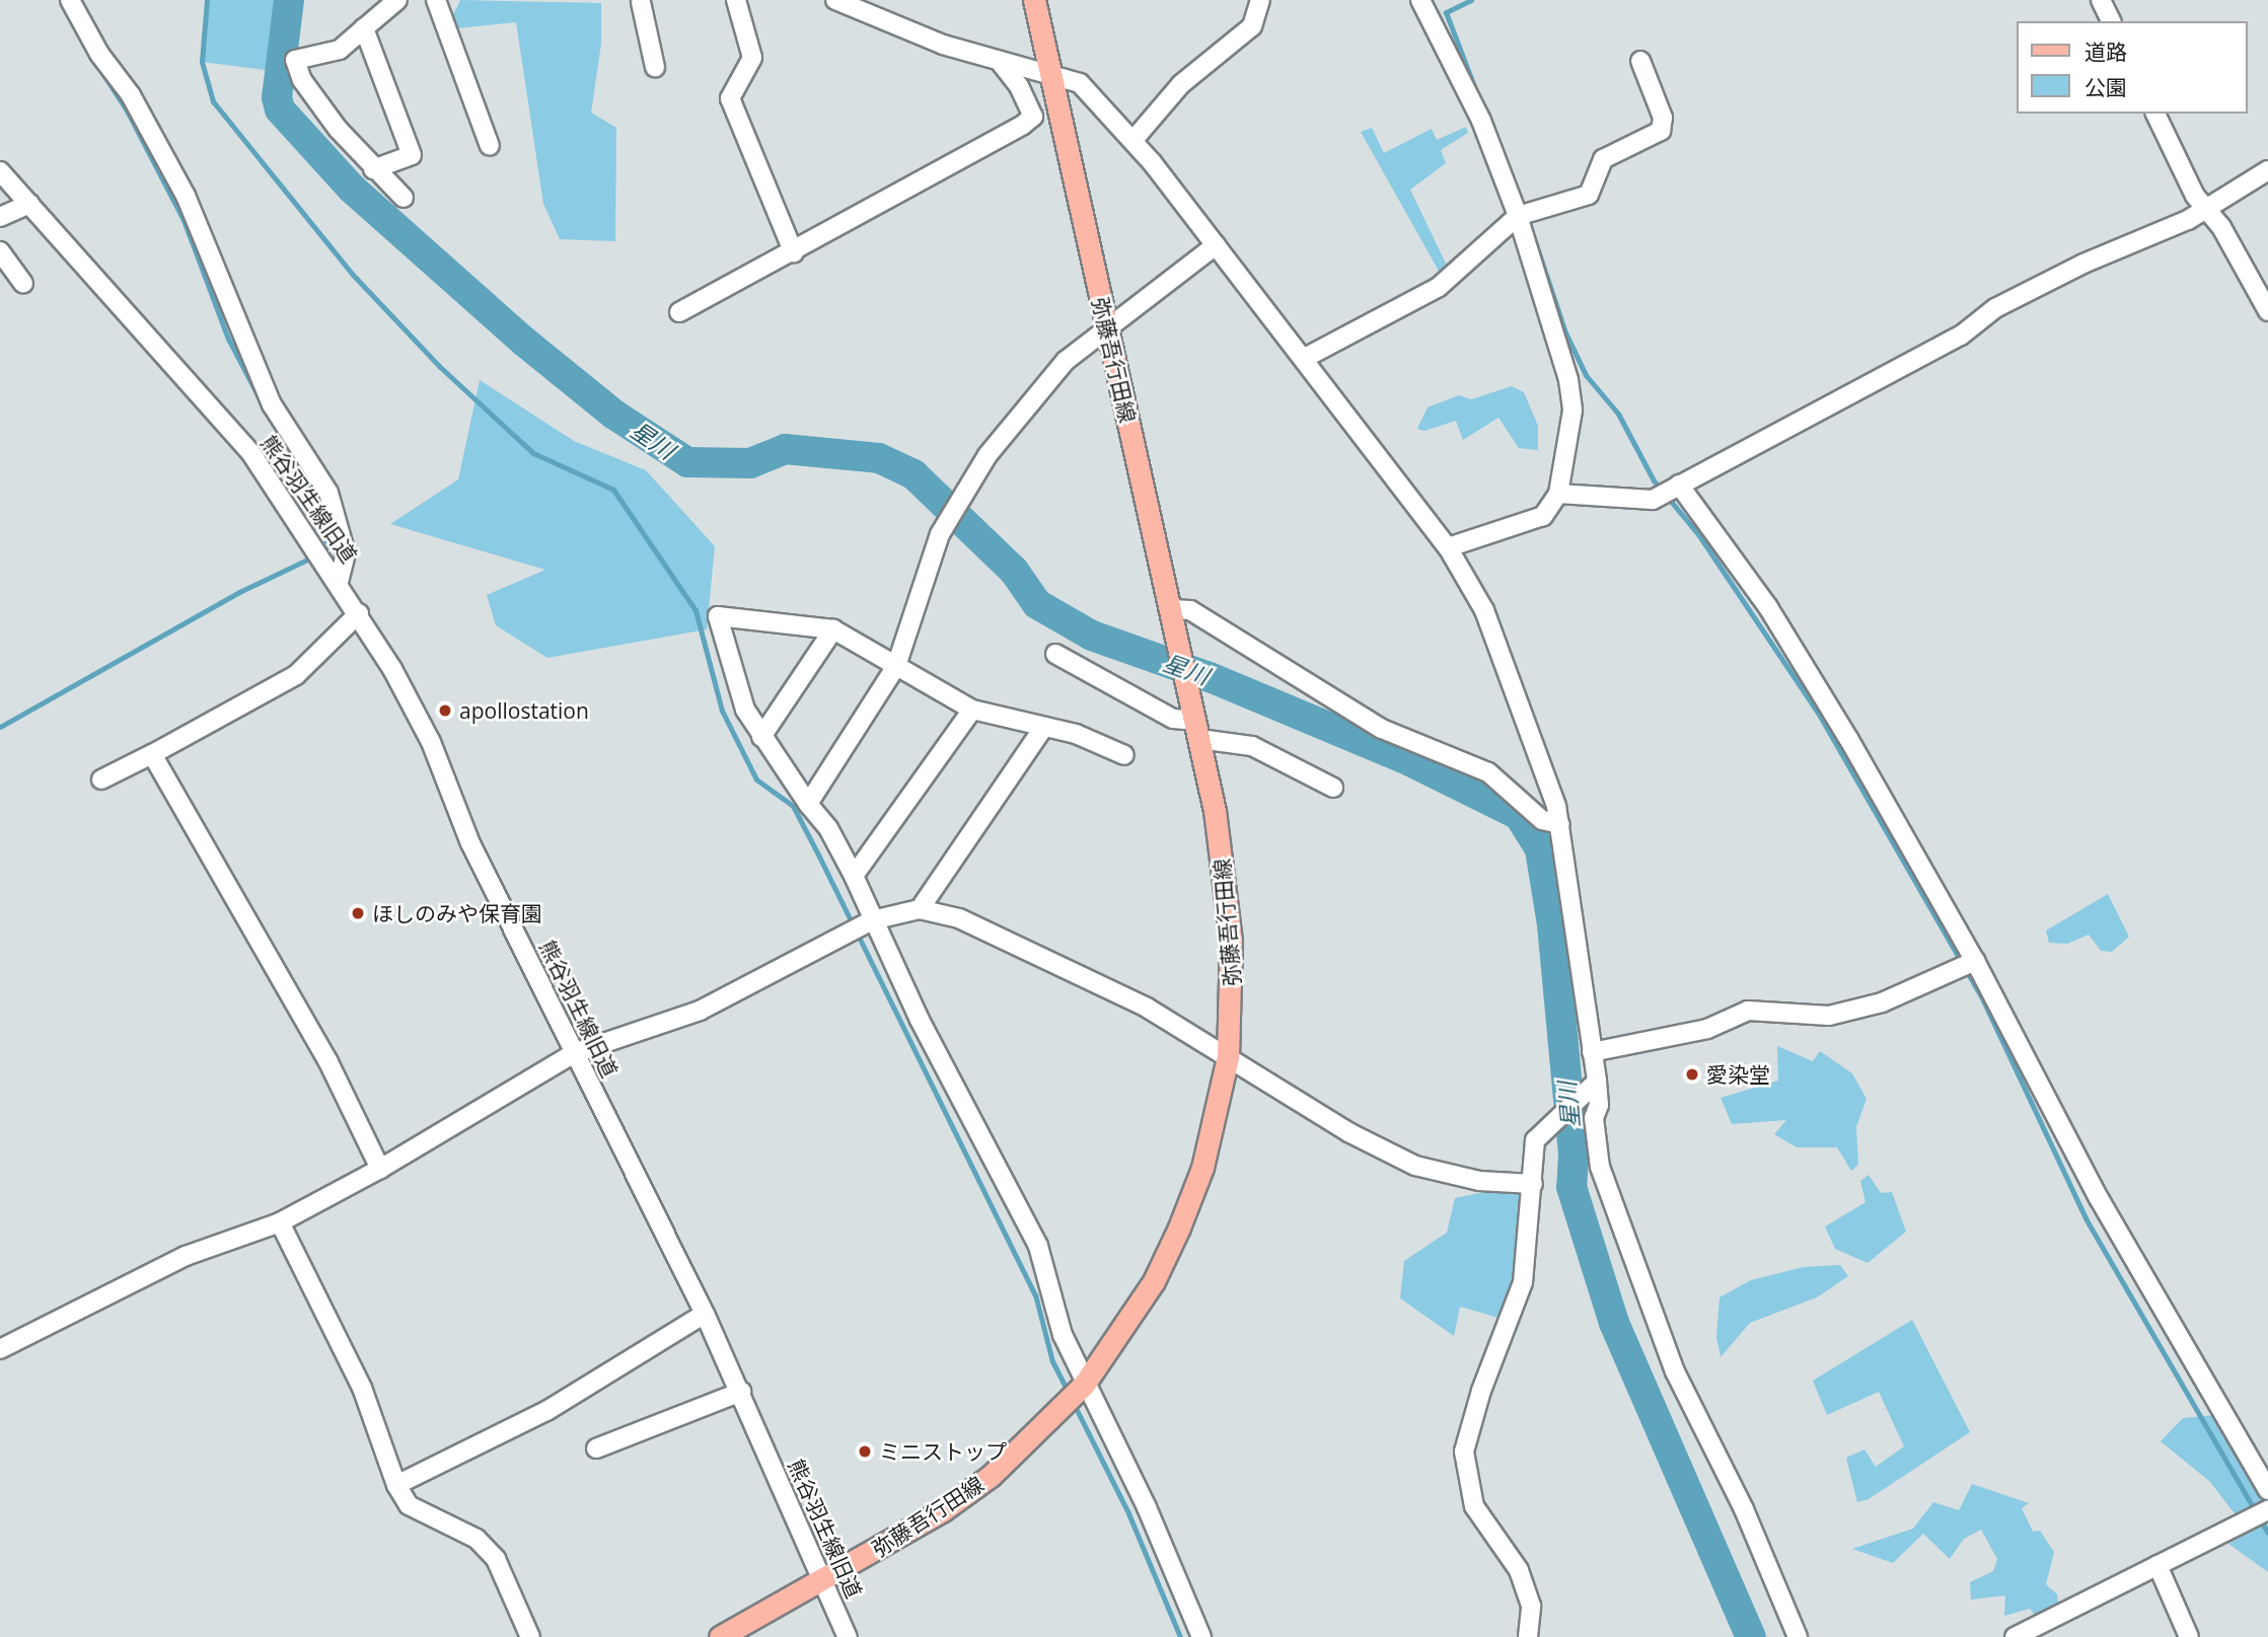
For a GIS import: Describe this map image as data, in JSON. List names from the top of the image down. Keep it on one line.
{"streets":{"main road":["弥藤吾行田線"],"street":["熊谷羽生線旧道"]},"crossings":[["弥藤吾行田線","熊谷羽生線旧道"]],"water":["星川"],"places":["apollostation","ほしのみや保育園","愛染堂","ミニストップ"],"legend":["道路","公園"]}
